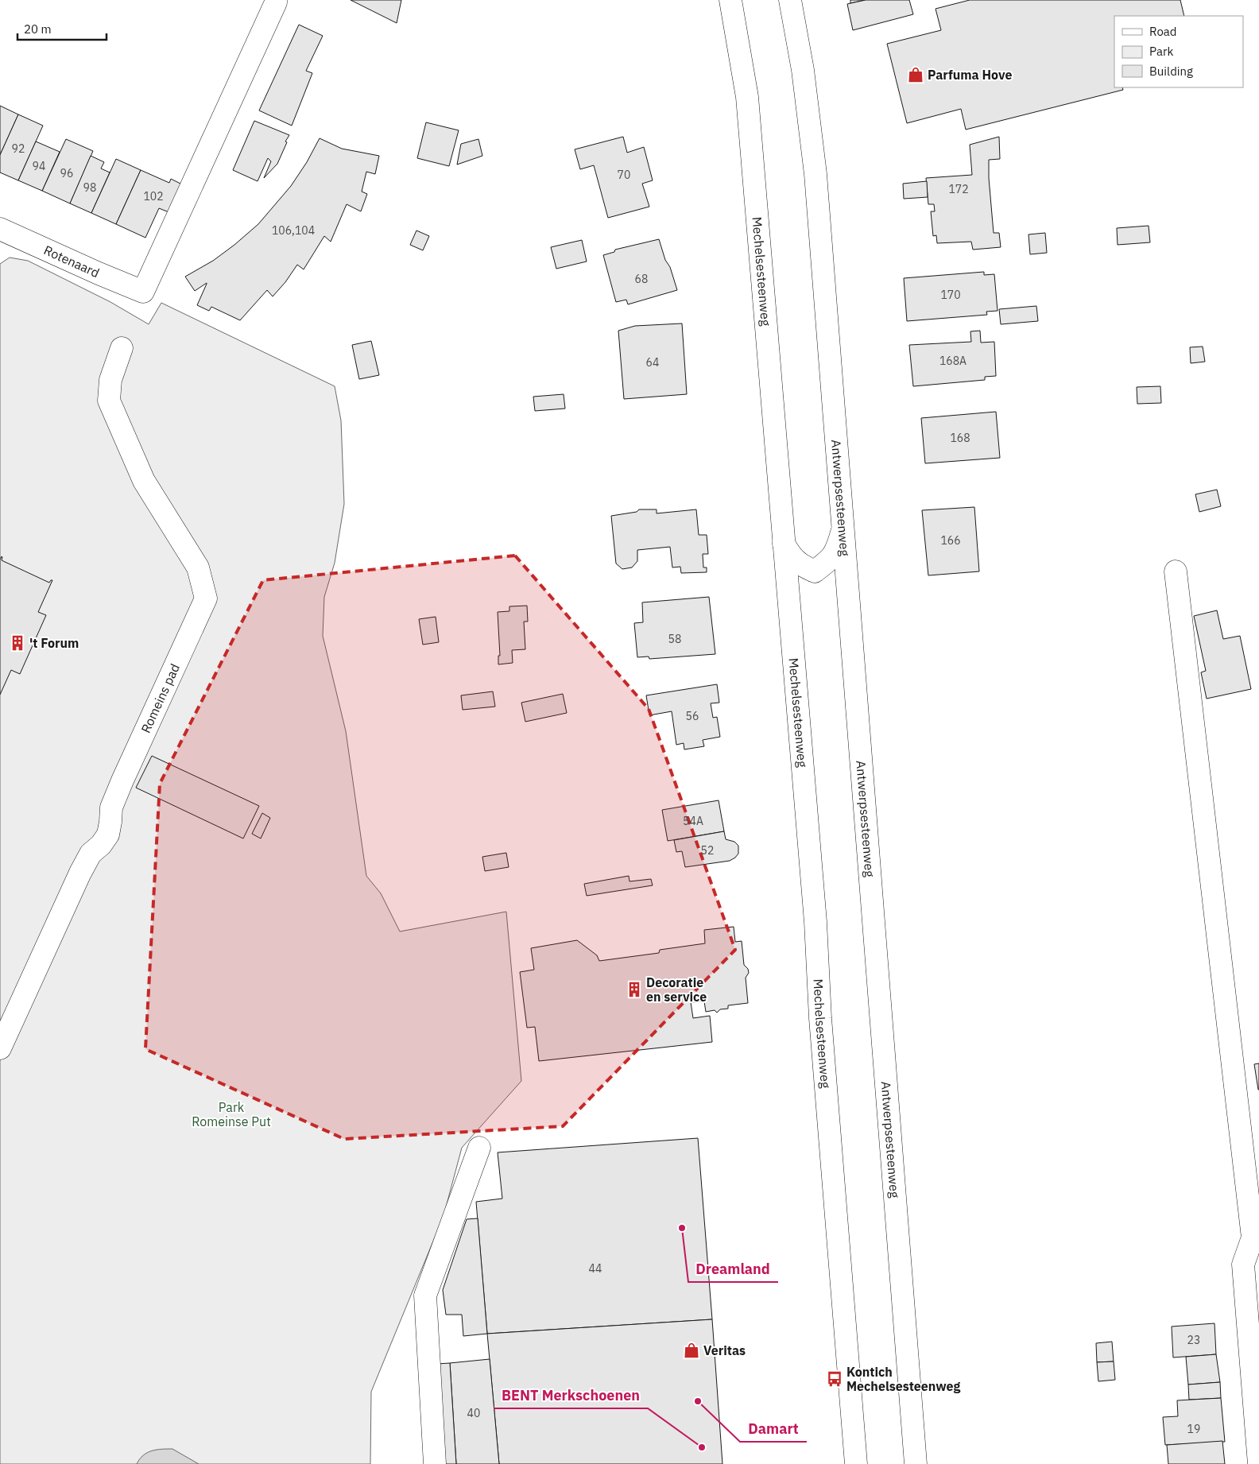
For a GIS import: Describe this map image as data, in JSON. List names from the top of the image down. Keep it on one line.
{"streets":{"main road":["Rotenaard","Mechelsesteenweg","Antwerpsesteenweg","Romeins pad"]},"parks":["Park Romeinse Put"],"places":{"shop":["Parfuma Hove","Veritas"],"building":["'t Forum","Decoratie en service"],"other":["Dreamland","Damart","BENT Merkschoenen"],"bus stop":["Kontich Mechelsesteenweg"]},"house_numbers":["92","94","96","70","98","172","102","106,104","68","170","168A","64","168","166","58","56","54A","52","44","23","40","19"],"legend":["Road","Park","Building"],"scale_bar":"20 m"}
